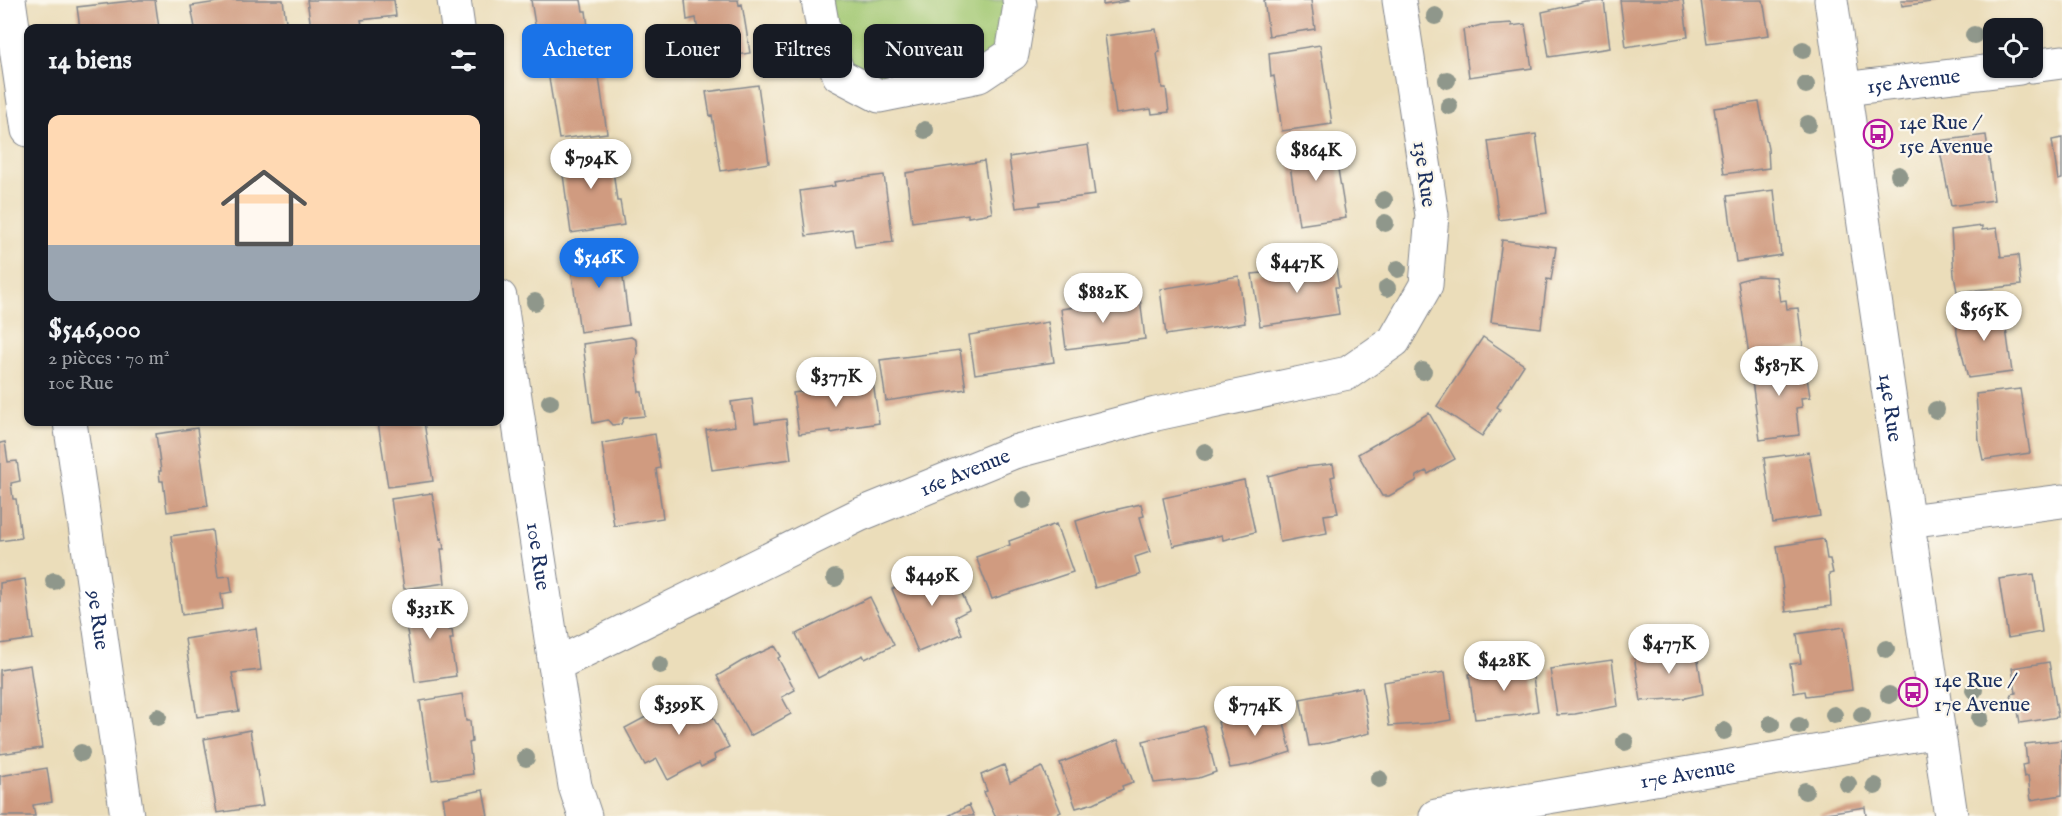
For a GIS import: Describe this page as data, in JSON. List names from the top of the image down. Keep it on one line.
{"streets":{"street":["15e Avenue","13e Rue","14e Rue","16e Avenue","10e Rue","9e Rue","17e Avenue"]},"crossings":[["15e Avenue","14e Rue"],["13e Rue","16e Avenue"],["14e Rue","17e Avenue"],["16e Avenue","10e Rue"]],"places":{"bus stop":["14e Rue / 15e Avenue","14e Rue / 17e Avenue"]},"page":{"chip":["Acheter","Louer","Filtres","Nouveau"],"heading":"14 biens","list":[{"name":"$546,000","note":"2 pièces · 70 m² · 10e Rue"}],"price":["$864K","$794K","$546K","$447K","$882K","$565K","$587K","$377K","$449K","$331K","$477K","$428K","$399K","$774K"]}}
